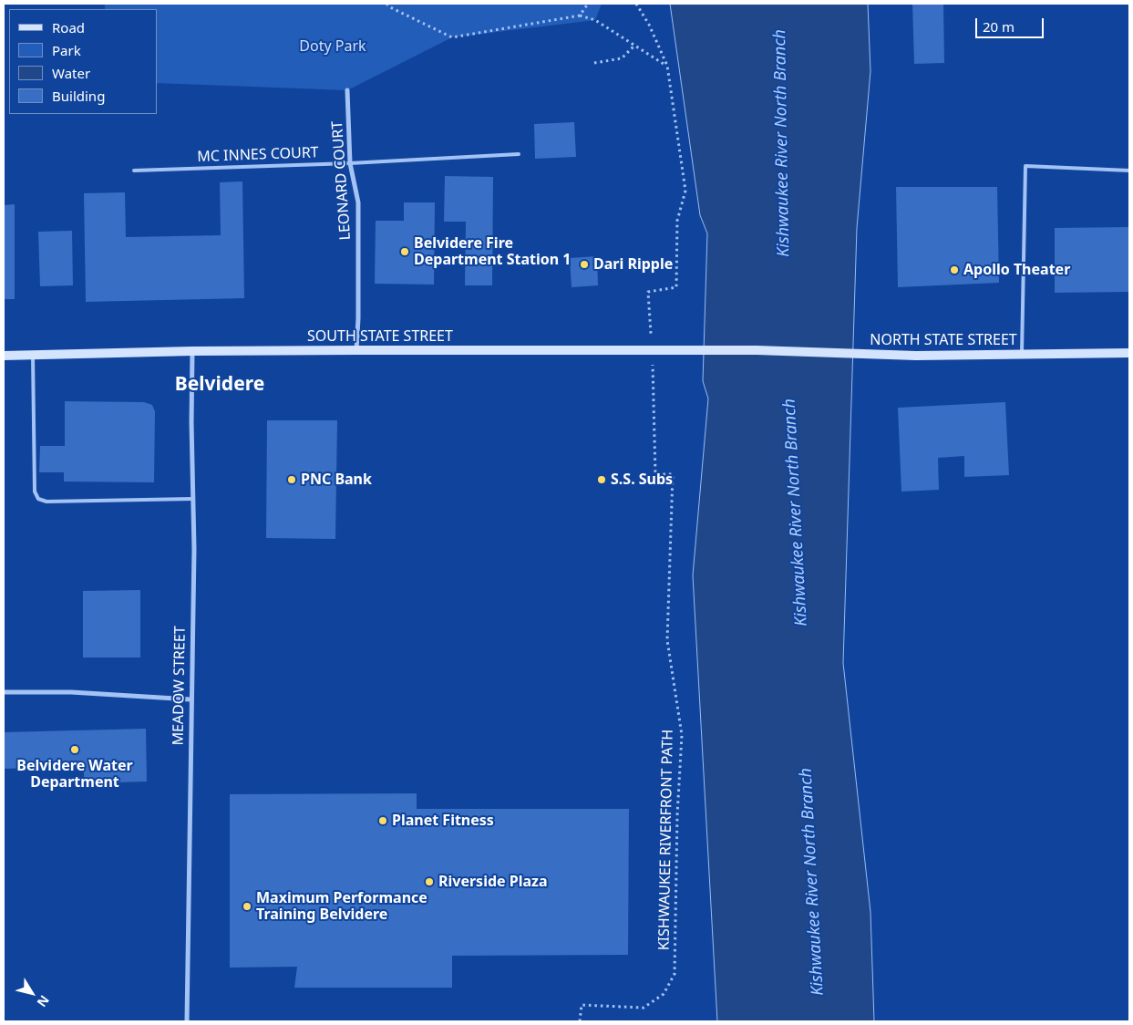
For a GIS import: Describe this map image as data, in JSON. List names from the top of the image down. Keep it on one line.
{"streets":{"main road":["SOUTH STATE STREET","NORTH STATE STREET"],"street":["LEONARD COURT","MEADOW STREET"],"lane":["MC INNES COURT"],"path":["KISHWAUKEE RIVERFRONT PATH"]},"crossings":[["MC INNES COURT","LEONARD COURT"],["LEONARD COURT","SOUTH STATE STREET"],["SOUTH STATE STREET","NORTH STATE STREET"],["SOUTH STATE STREET","MEADOW STREET"],["SOUTH STATE STREET","KISHWAUKEE RIVERFRONT PATH"]],"districts":["Belvidere"],"water":["Kishwaukee River North Branch"],"parks":["Doty Park"],"places":["Belvidere Fire Department Station 1","Dari Ripple","Apollo Theater","PNC Bank","S.S. Subs","Belvidere Water Department","Planet Fitness","Riverside Plaza","Maximum Performance Training Belvidere"],"legend":["Road","Park","Water","Building"],"scale_bar":"20 m","north":"bottom right"}
